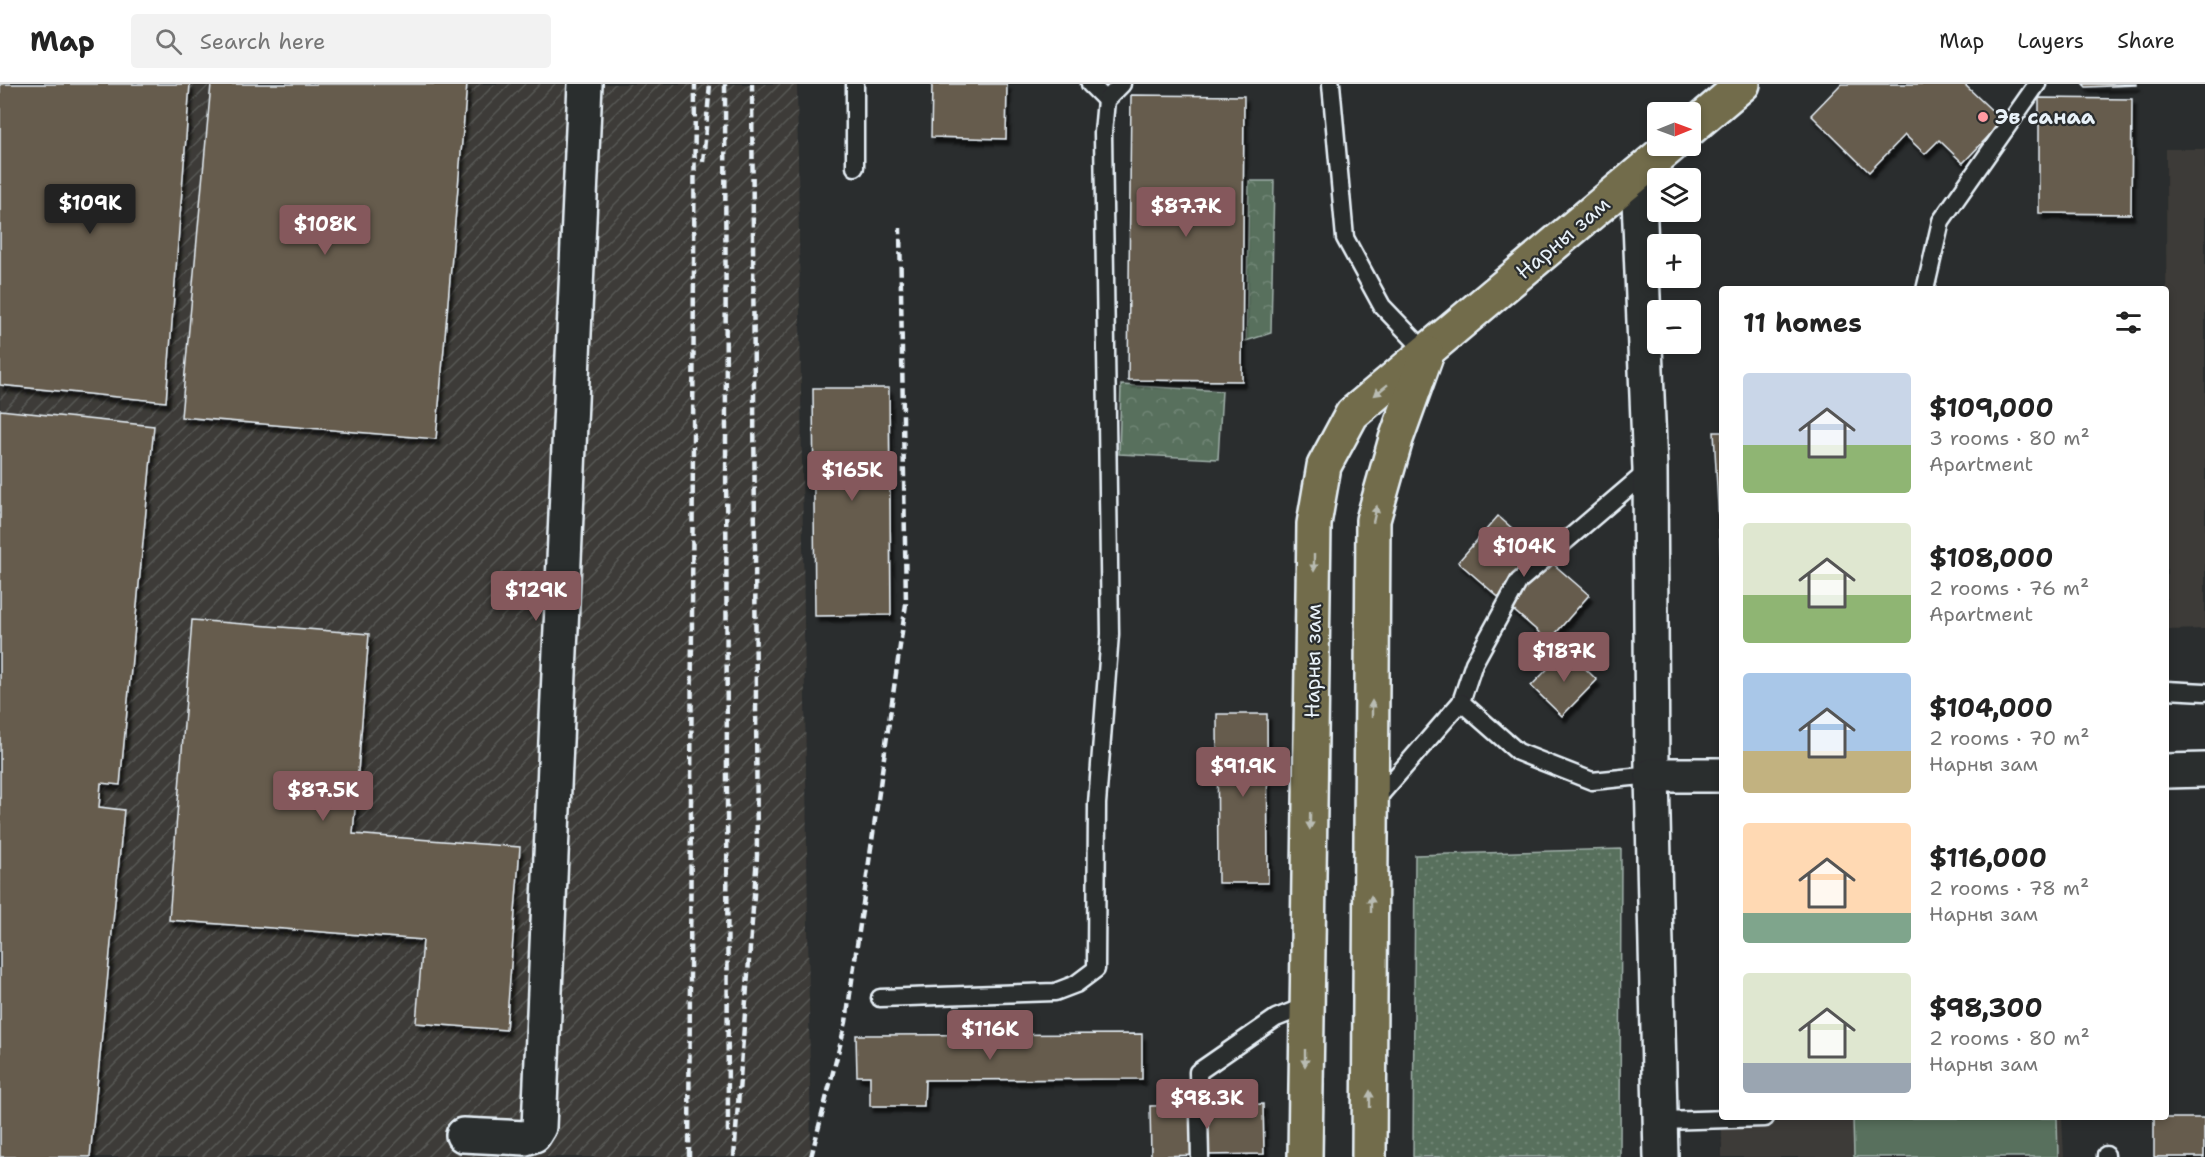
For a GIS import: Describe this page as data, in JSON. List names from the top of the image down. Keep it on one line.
{"streets":{"main road":["Нарны зам"]},"places":["Эв санаа"],"north":"right","page":{"header":"Map","search":"Search here","nav":["Map","Layers","Share"],"map_buttons":["+","−"],"price":["$109K","$87.7K","$108K","$165K","$104K","$129K","$187K","$91.9K","$87.5K","$116K","$98.3K"],"heading":"11 homes","list":[{"name":"$109,000","note":"3 rooms · 80 m² · Apartment"},{"name":"$108,000","note":"2 rooms · 76 m² · Apartment"},{"name":"$104,000","note":"2 rooms · 70 m² · Нарны зам"},{"name":"$116,000","note":"2 rooms · 78 m² · Нарны зам"},{"name":"$98,300","note":"2 rooms · 80 m² · Нарны зам"}]}}
